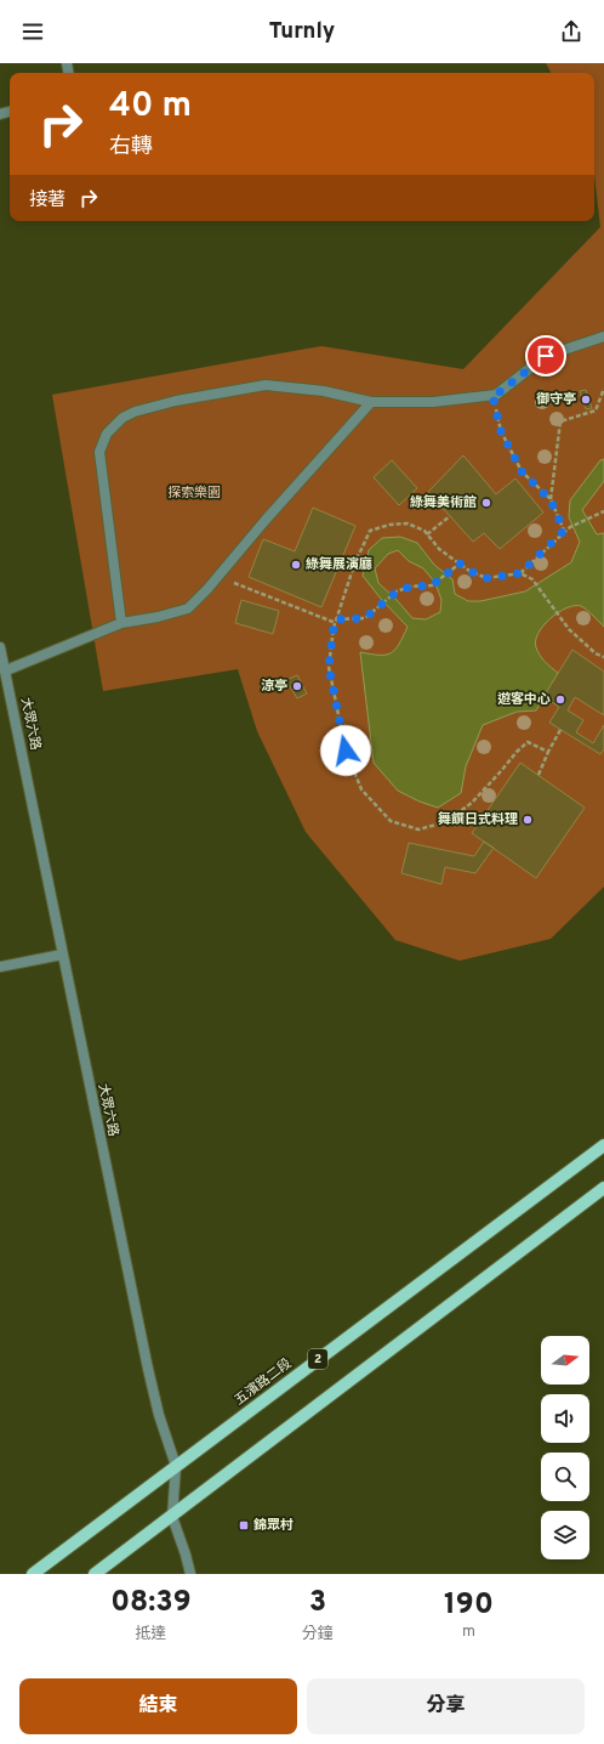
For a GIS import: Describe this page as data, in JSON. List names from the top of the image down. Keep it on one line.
{"streets":{"main road":["2","五濱路二段"],"street":["大眾六路"]},"crossings":[["大眾六路","五濱路二段"]],"parks":["探索樂園"],"places":{"other":["御守亭","綠舞美術館","綠舞展演廳","涼亭","遊客中心","舞饌日式料理"],"transit":["錦眾村"]},"north":"right","page":{"header":"Turnly","turn":["40 m","右轉"],"then":"接著","eta":["08:39","抵達","3","分鐘","190","m"],"buttons":["結束","分享"]}}
